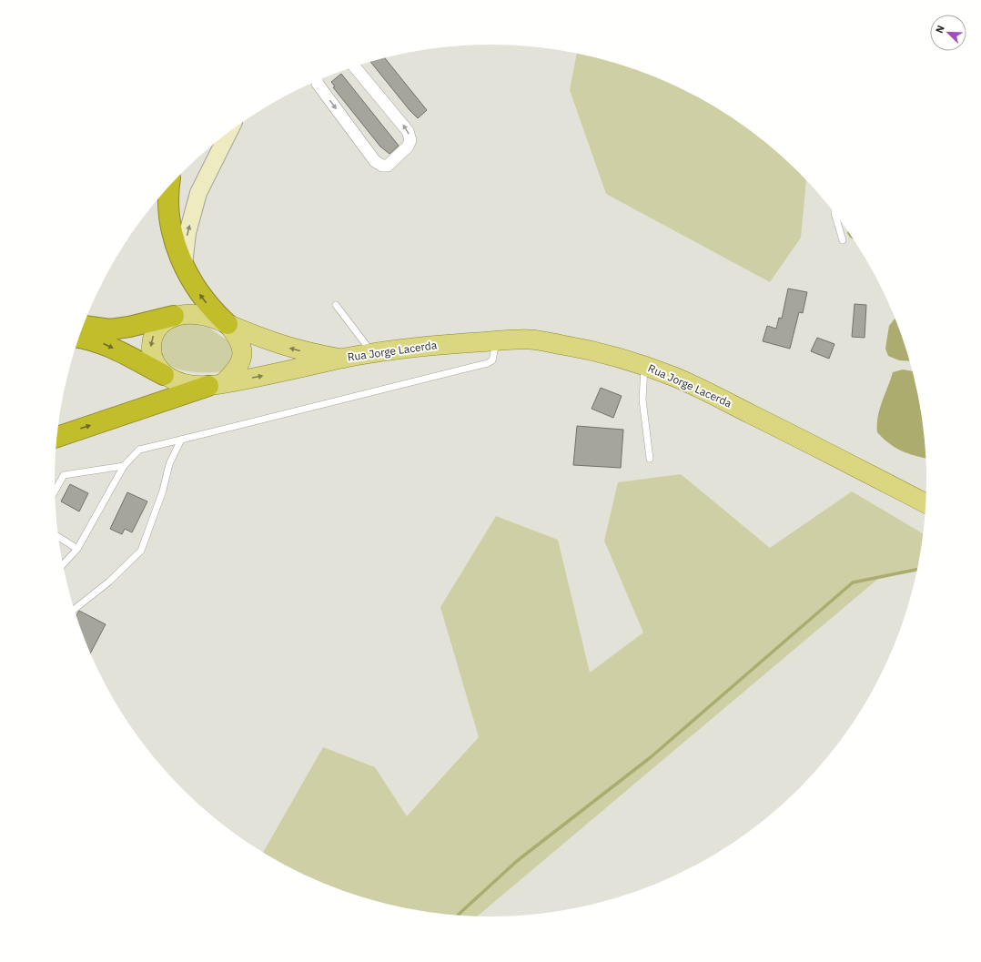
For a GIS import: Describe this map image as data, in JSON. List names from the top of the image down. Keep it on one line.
{"streets":{"main road":["Rua Jorge Lacerda"]},"north":"top left"}
